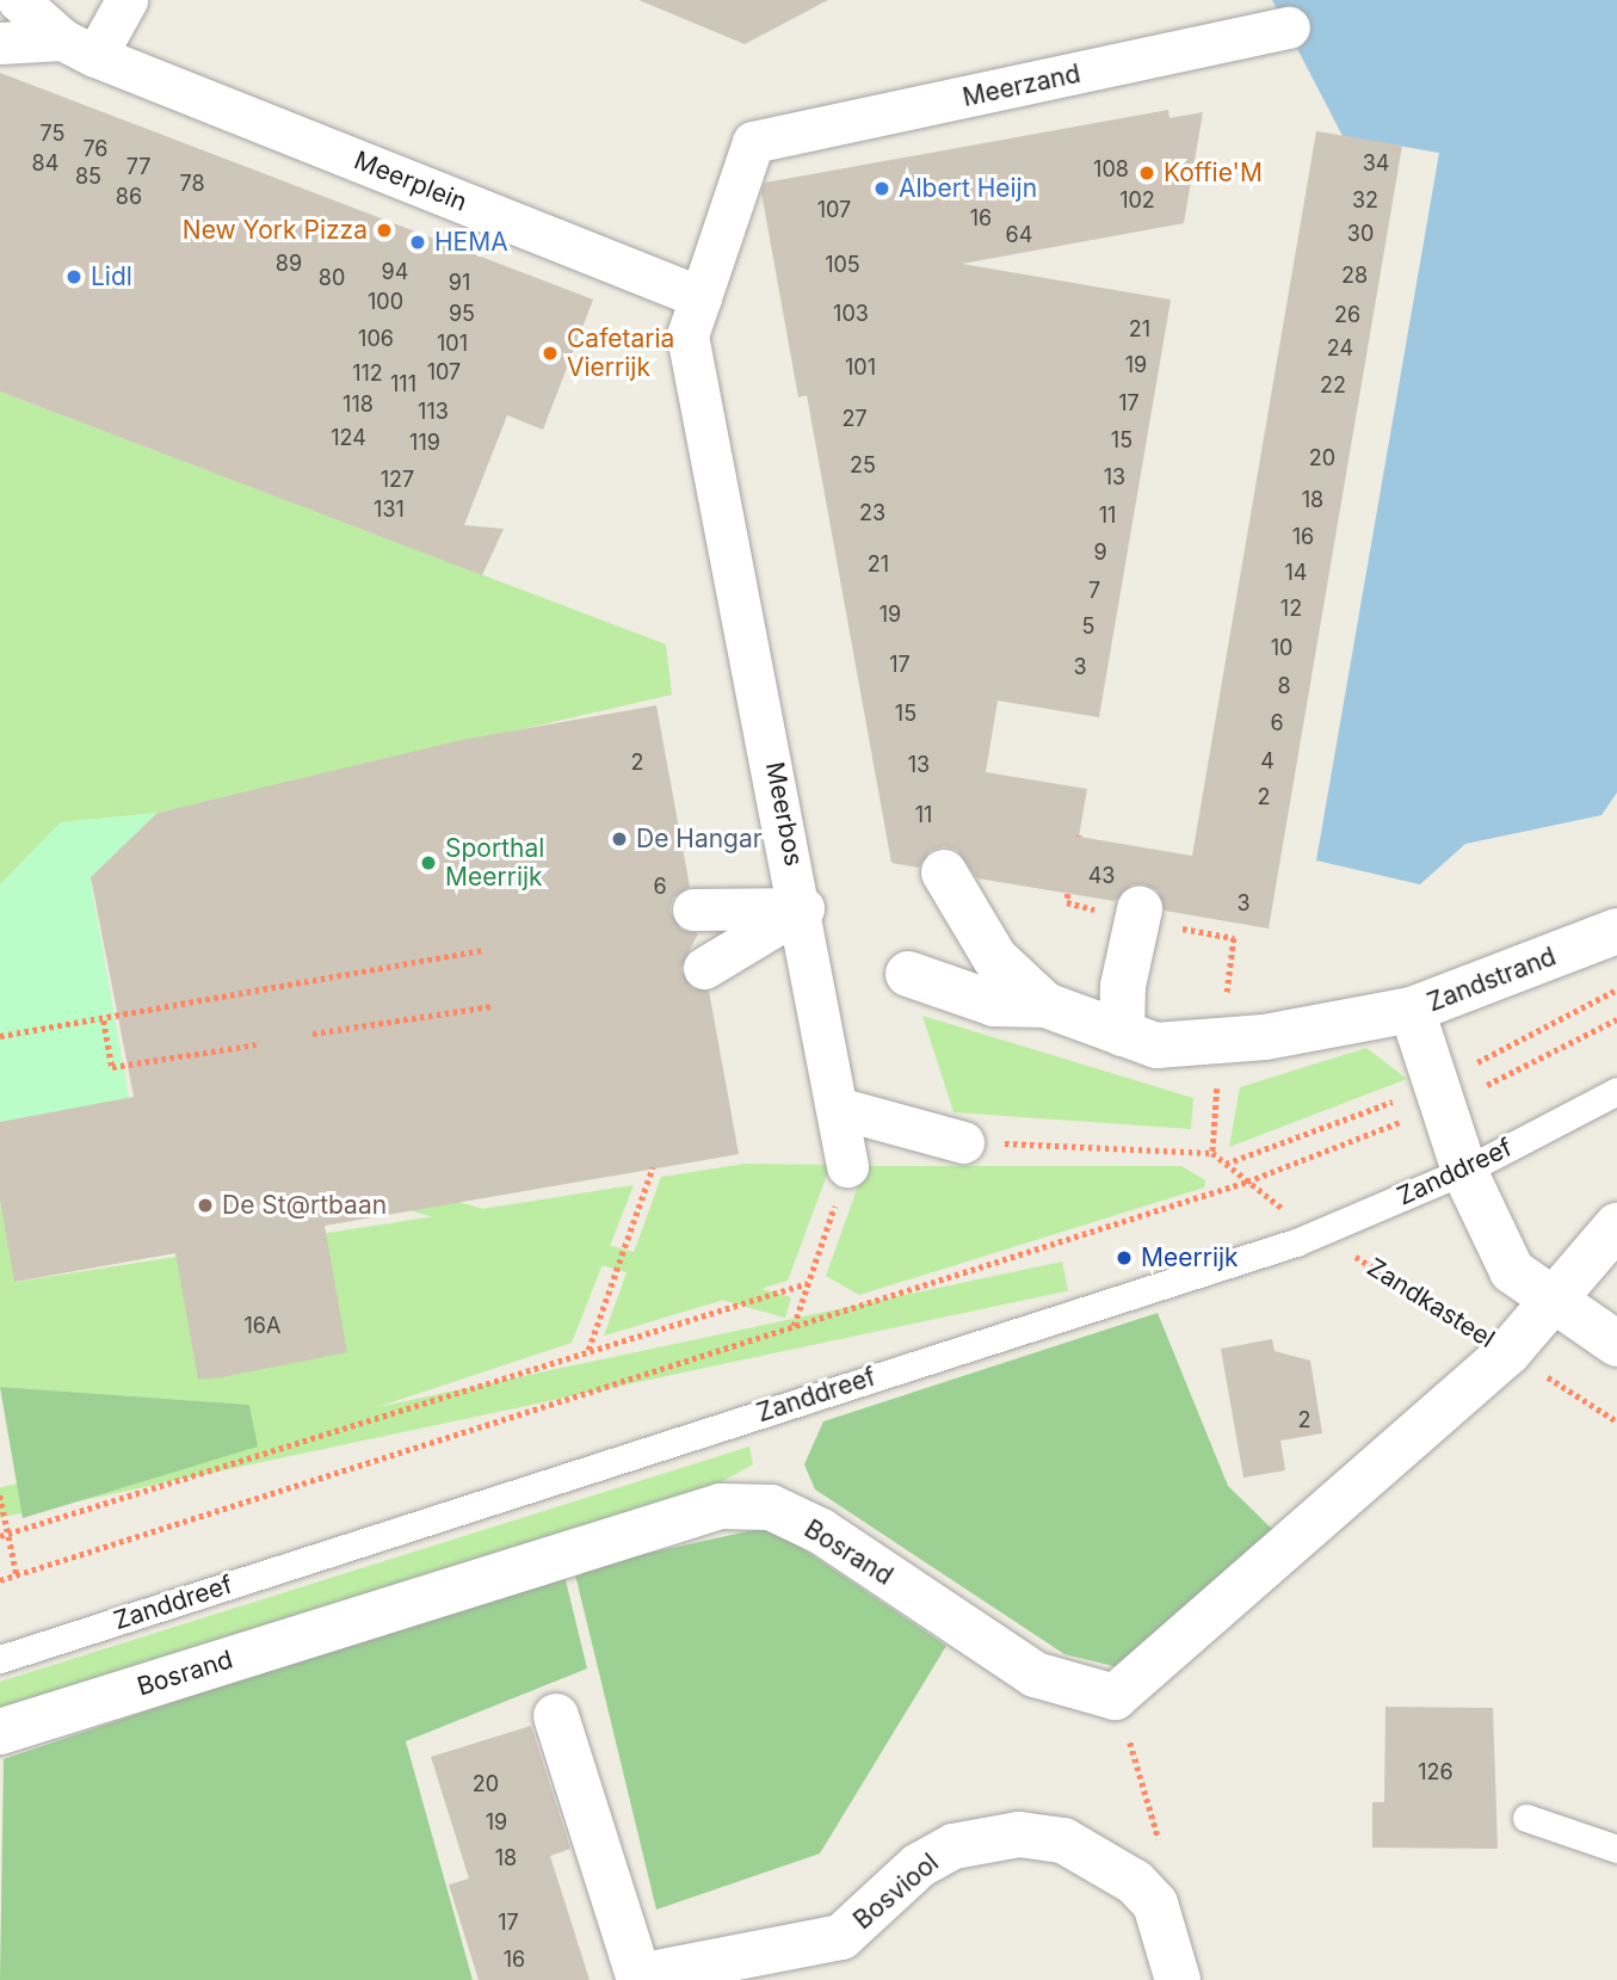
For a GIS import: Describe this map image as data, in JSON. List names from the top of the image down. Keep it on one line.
{"streets":{"street":["Meerzand","Meerplein","Meerbos","Zandstrand","Bosrand","Bosviool"],"lane":["Zanddreef"],"path":["Zandkasteel"]},"crossings":[["Meerzand","Meerplein"],["Meerzand","Meerbos"],["Meerplein","Meerbos"],["Zandstrand","Zanddreef"],["Zanddreef","Zandkasteel"]],"places":["Koffie'M","Albert Heijn","New York Pizza","HEMA","Lidl","Cafetaria Vierrijk","De Hangar","Sporthal Meerrijk","De St@rtbaan","Meerrijk"],"house_numbers":["75","76","84","34","77","108","85","78","86","102","32","107","16","30","64","89","105","94","28","80","91","100","95","103","26","21","106","101","24","19","101","107","112","111","22","17","118","113","27","124","15","119","20","25","13","127","18","131","23","11","16","9","21","14","7","12","19","5","10","17","3","8","15","6","4","2","13","2","11","43","6","3","16A","2","126","20","19","18","17","16"]}
